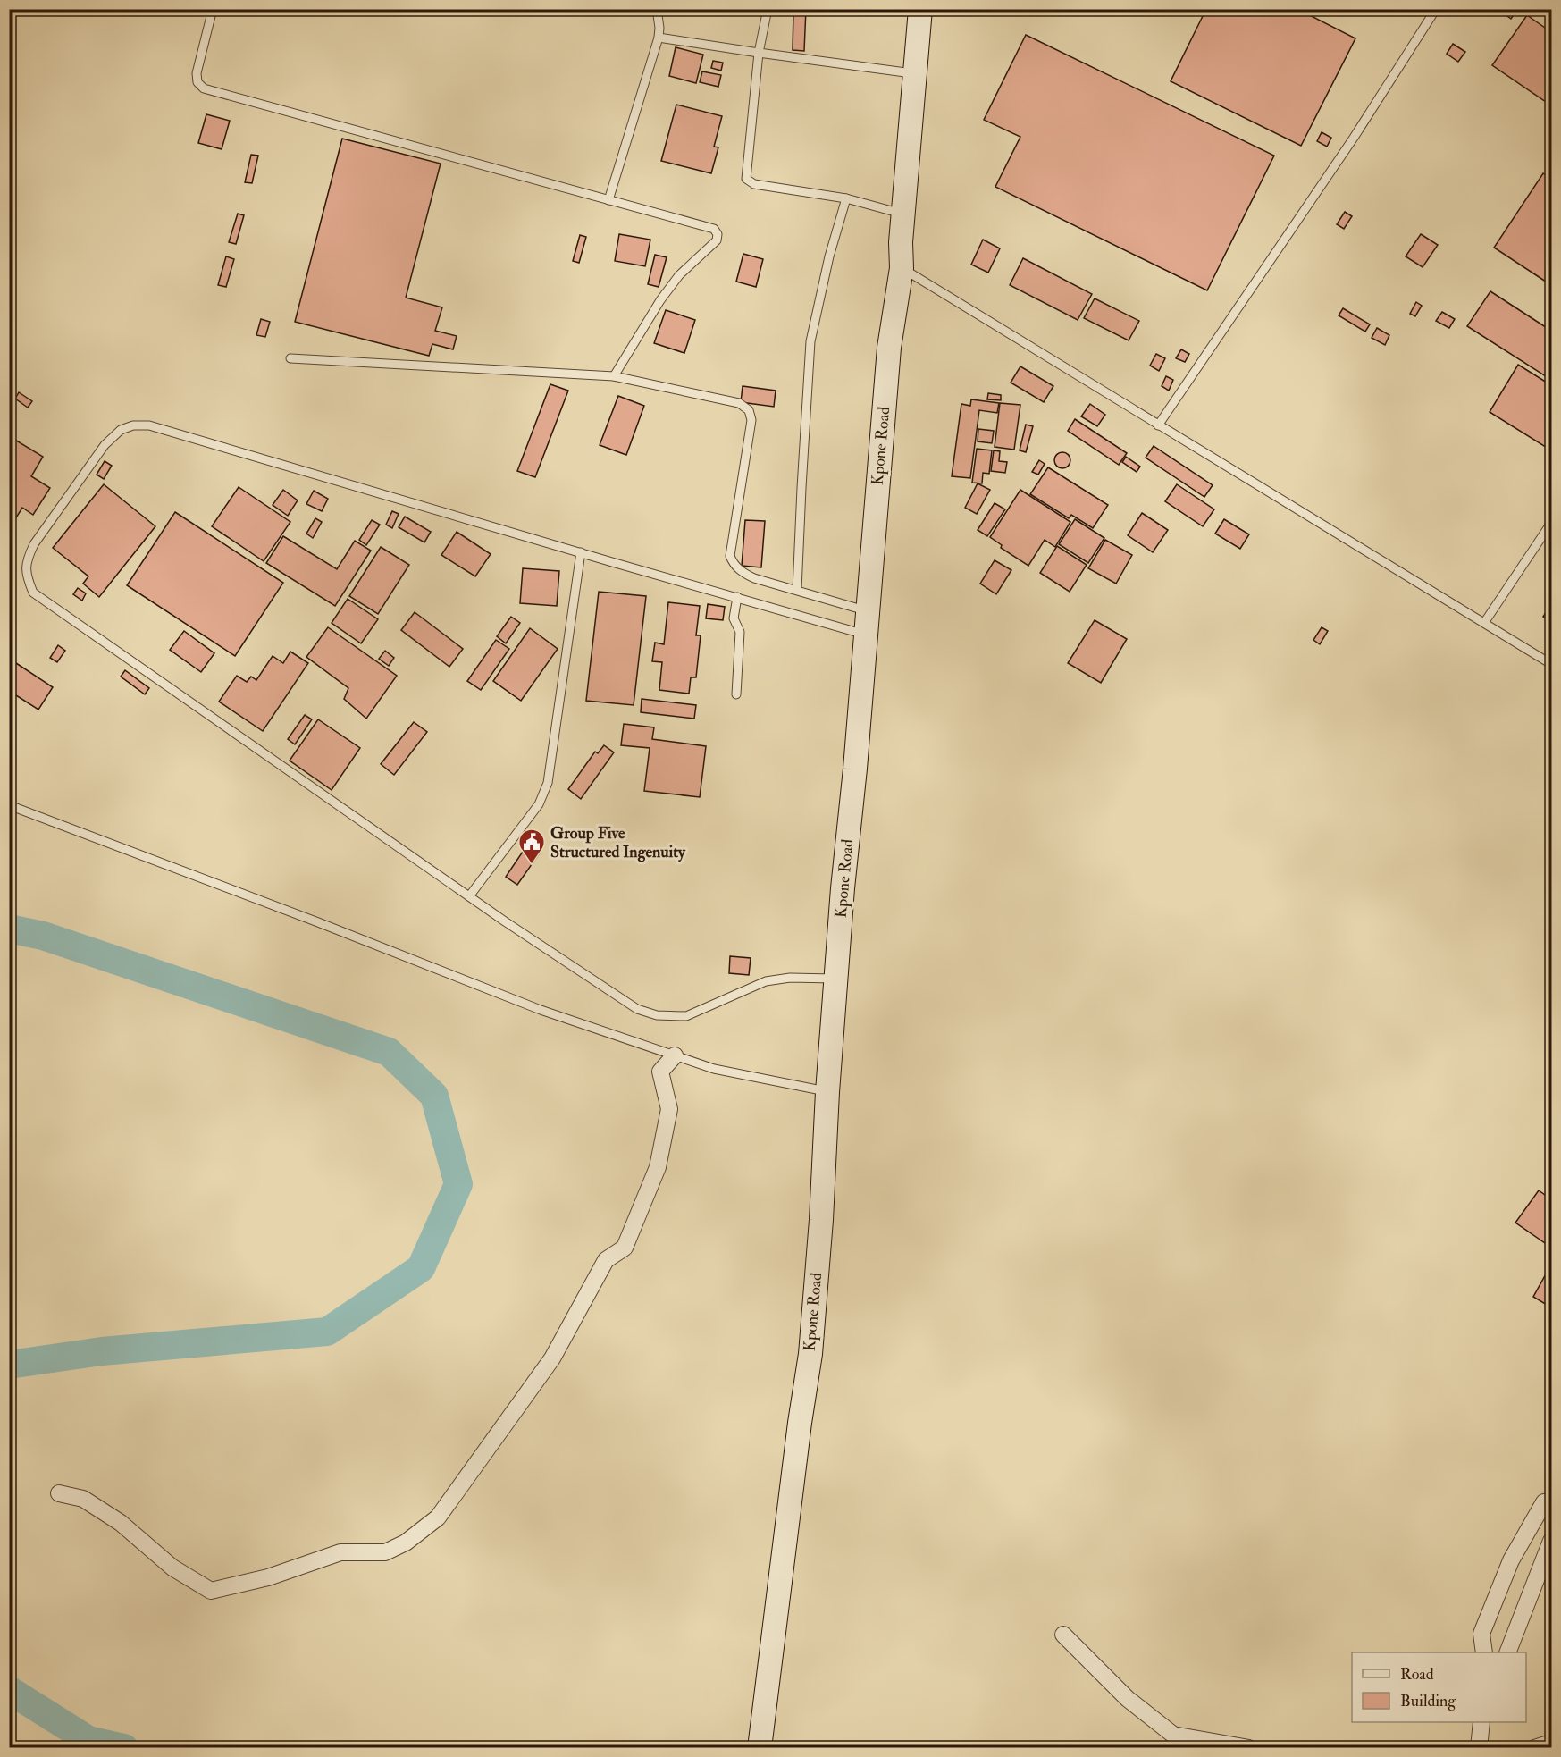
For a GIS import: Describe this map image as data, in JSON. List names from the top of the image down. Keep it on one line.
{"streets":{"main road":["Kpone Road"]},"places":{"public building":["Group Five Structured Ingenuity"]},"legend":["Road","Building"]}
